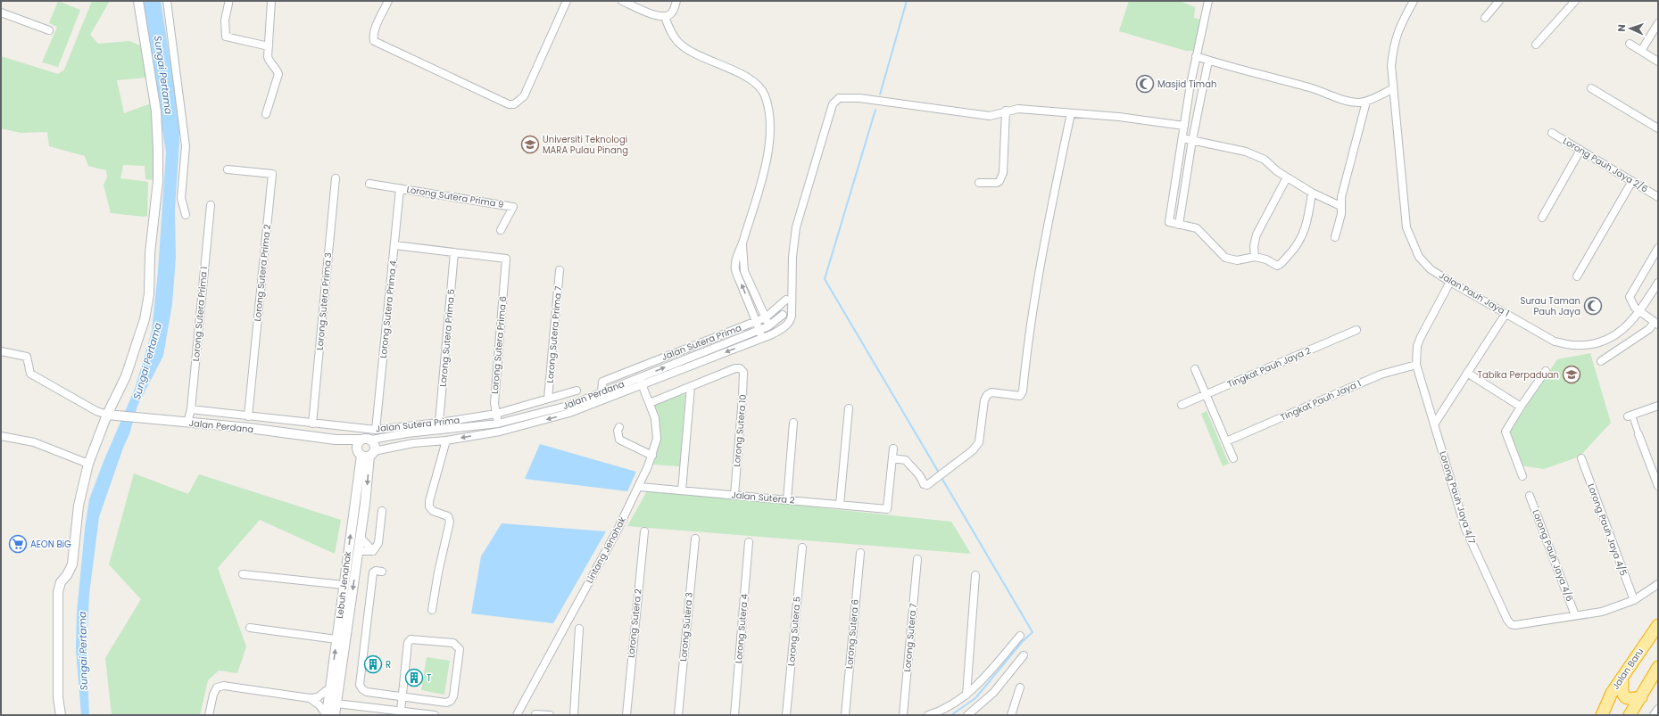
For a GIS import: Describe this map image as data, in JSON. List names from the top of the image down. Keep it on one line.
{"streets":{"highway":["Jalan Baru"],"street":["Lorong Pauh Jaya 2/6","Lorong Sutera Prima 9","Lorong Sutera Prima 2","Jalan Pauh Jaya 1","Lorong Sutera Prima 3","Lorong Sutera Prima 4","Lorong Sutera Prima 1","Lorong Sutera Prima 7","Lorong Sutera Prima 5","Jalan Sutera Prima","Lorong Sutera Prima 6","Tingkat Pauh Jaya 2","Jalan Perdana","Tingkat Pauh Jaya 1","Lorong Sutera 10","Jalan Sutera 2","Lorong Pauh Jaya 4/7","Lorong Pauh Jaya 4/5","Lintang Jenahak","Lorong Pauh Jaya 4/6","Lebuh Jenahak","Lorong Sutera 2","Lorong Sutera 3","Lorong Sutera 4","Lorong Sutera 5","Lorong Sutera 6","Lorong Sutera 7"]},"crossings":[["Lorong Sutera Prima 9","Lorong Sutera Prima 4"],["Lorong Sutera Prima 2","Jalan Sutera Prima"],["Jalan Pauh Jaya 1","Lorong Pauh Jaya 4/7"],["Lorong Sutera Prima 3","Jalan Sutera Prima"],["Lorong Sutera Prima 4","Jalan Sutera Prima"],["Lorong Sutera Prima 1","Jalan Sutera Prima"],["Lorong Sutera Prima 1","Jalan Perdana"],["Lorong Sutera Prima 7","Jalan Sutera Prima"],["Lorong Sutera Prima 5","Jalan Sutera Prima"],["Lorong Sutera Prima 5","Lorong Sutera Prima 6"],["Jalan Sutera Prima","Lorong Sutera Prima 6"],["Jalan Sutera Prima","Jalan Perdana"],["Lorong Sutera Prima 6","Jalan Perdana"],["Jalan Perdana","Lintang Jenahak"],["Jalan Perdana","Lebuh Jenahak"],["Tingkat Pauh Jaya 1","Lorong Pauh Jaya 4/7"],["Lorong Sutera 10","Jalan Sutera 2"],["Jalan Sutera 2","Lintang Jenahak"],["Lorong Pauh Jaya 4/7","Lorong Pauh Jaya 4/5"],["Lorong Pauh Jaya 4/7","Lorong Pauh Jaya 4/6"]],"water":["Sungai Pertama"],"places":{"mosque":["Masjid Timah","Surau Taman Pauh Jaya"],"school or university":["Universiti Teknologi MARA Pulau Pinang","Tabika Perpaduan"],"supermarket":["AEON BiG"],"building":["R","T"]},"north":"left"}
